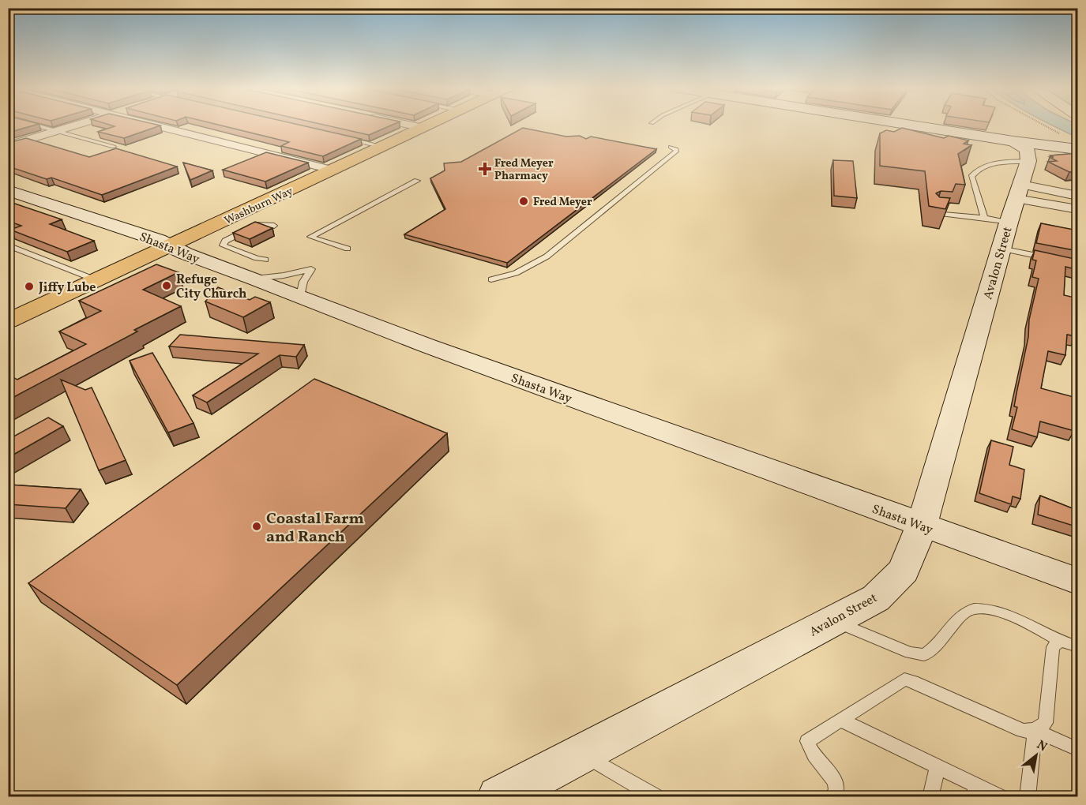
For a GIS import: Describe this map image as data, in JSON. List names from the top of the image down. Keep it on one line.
{"streets":{"main road":["Washburn Way"],"street":["Shasta Way","Avalon Street"]},"crossings":[["Washburn Way","Shasta Way"],["Shasta Way","Avalon Street"]],"places":{"health":["Fred Meyer Pharmacy"],"other":["Fred Meyer","Refuge City Church","Jiffy Lube","Coastal Farm and Ranch"]},"north":"top right"}
